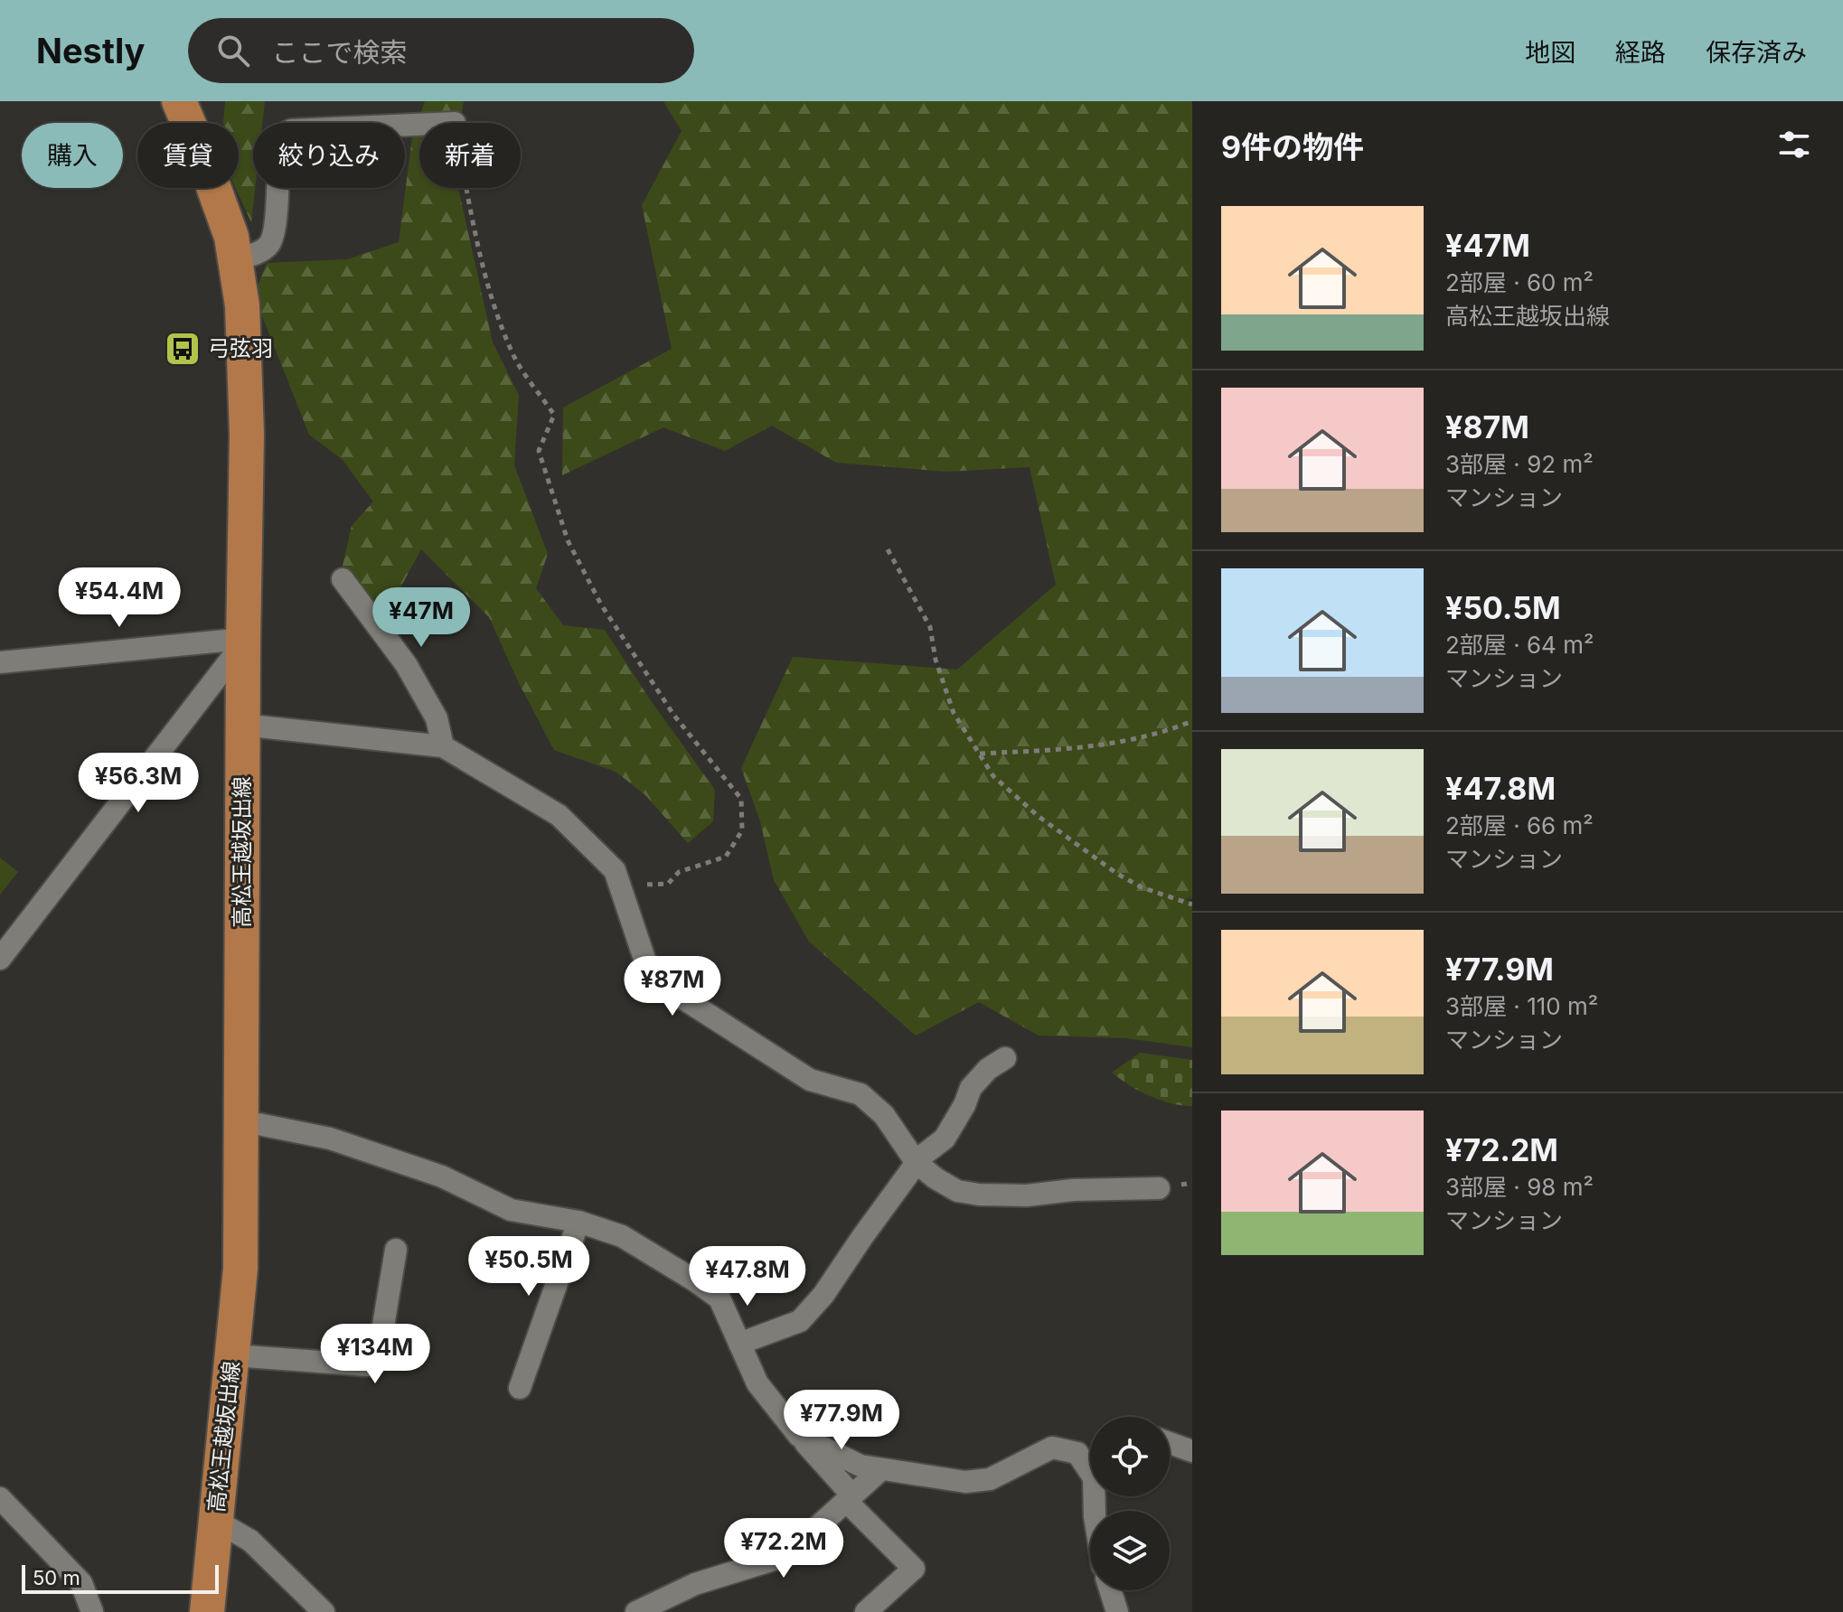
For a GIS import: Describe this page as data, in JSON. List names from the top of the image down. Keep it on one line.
{"streets":{"main road":["高松王越坂出線"]},"places":{"bus stop":["弓弦羽"]},"scale_bar":"50 m","page":{"header":"Nestly","search":"ここで検索","nav":["地図","経路","保存済み"],"heading":"9件の物件","chip":["購入","賃貸","絞り込み","新着"],"list":[{"name":"¥47M","note":"2部屋 · 60 m² · 高松王越坂出線"},{"name":"¥87M","note":"3部屋 · 92 m² · マンション"},{"name":"¥50.5M","note":"2部屋 · 64 m² · マンション"},{"name":"¥47.8M","note":"2部屋 · 66 m² · マンション"},{"name":"¥77.9M","note":"3部屋 · 110 m² · マンション"},{"name":"¥72.2M","note":"3部屋 · 98 m² · マンション"}],"price":["¥54.4M","¥47M","¥56.3M","¥87M","¥50.5M","¥47.8M","¥134M","¥77.9M","¥72.2M"],"scale":"50 m"}}
